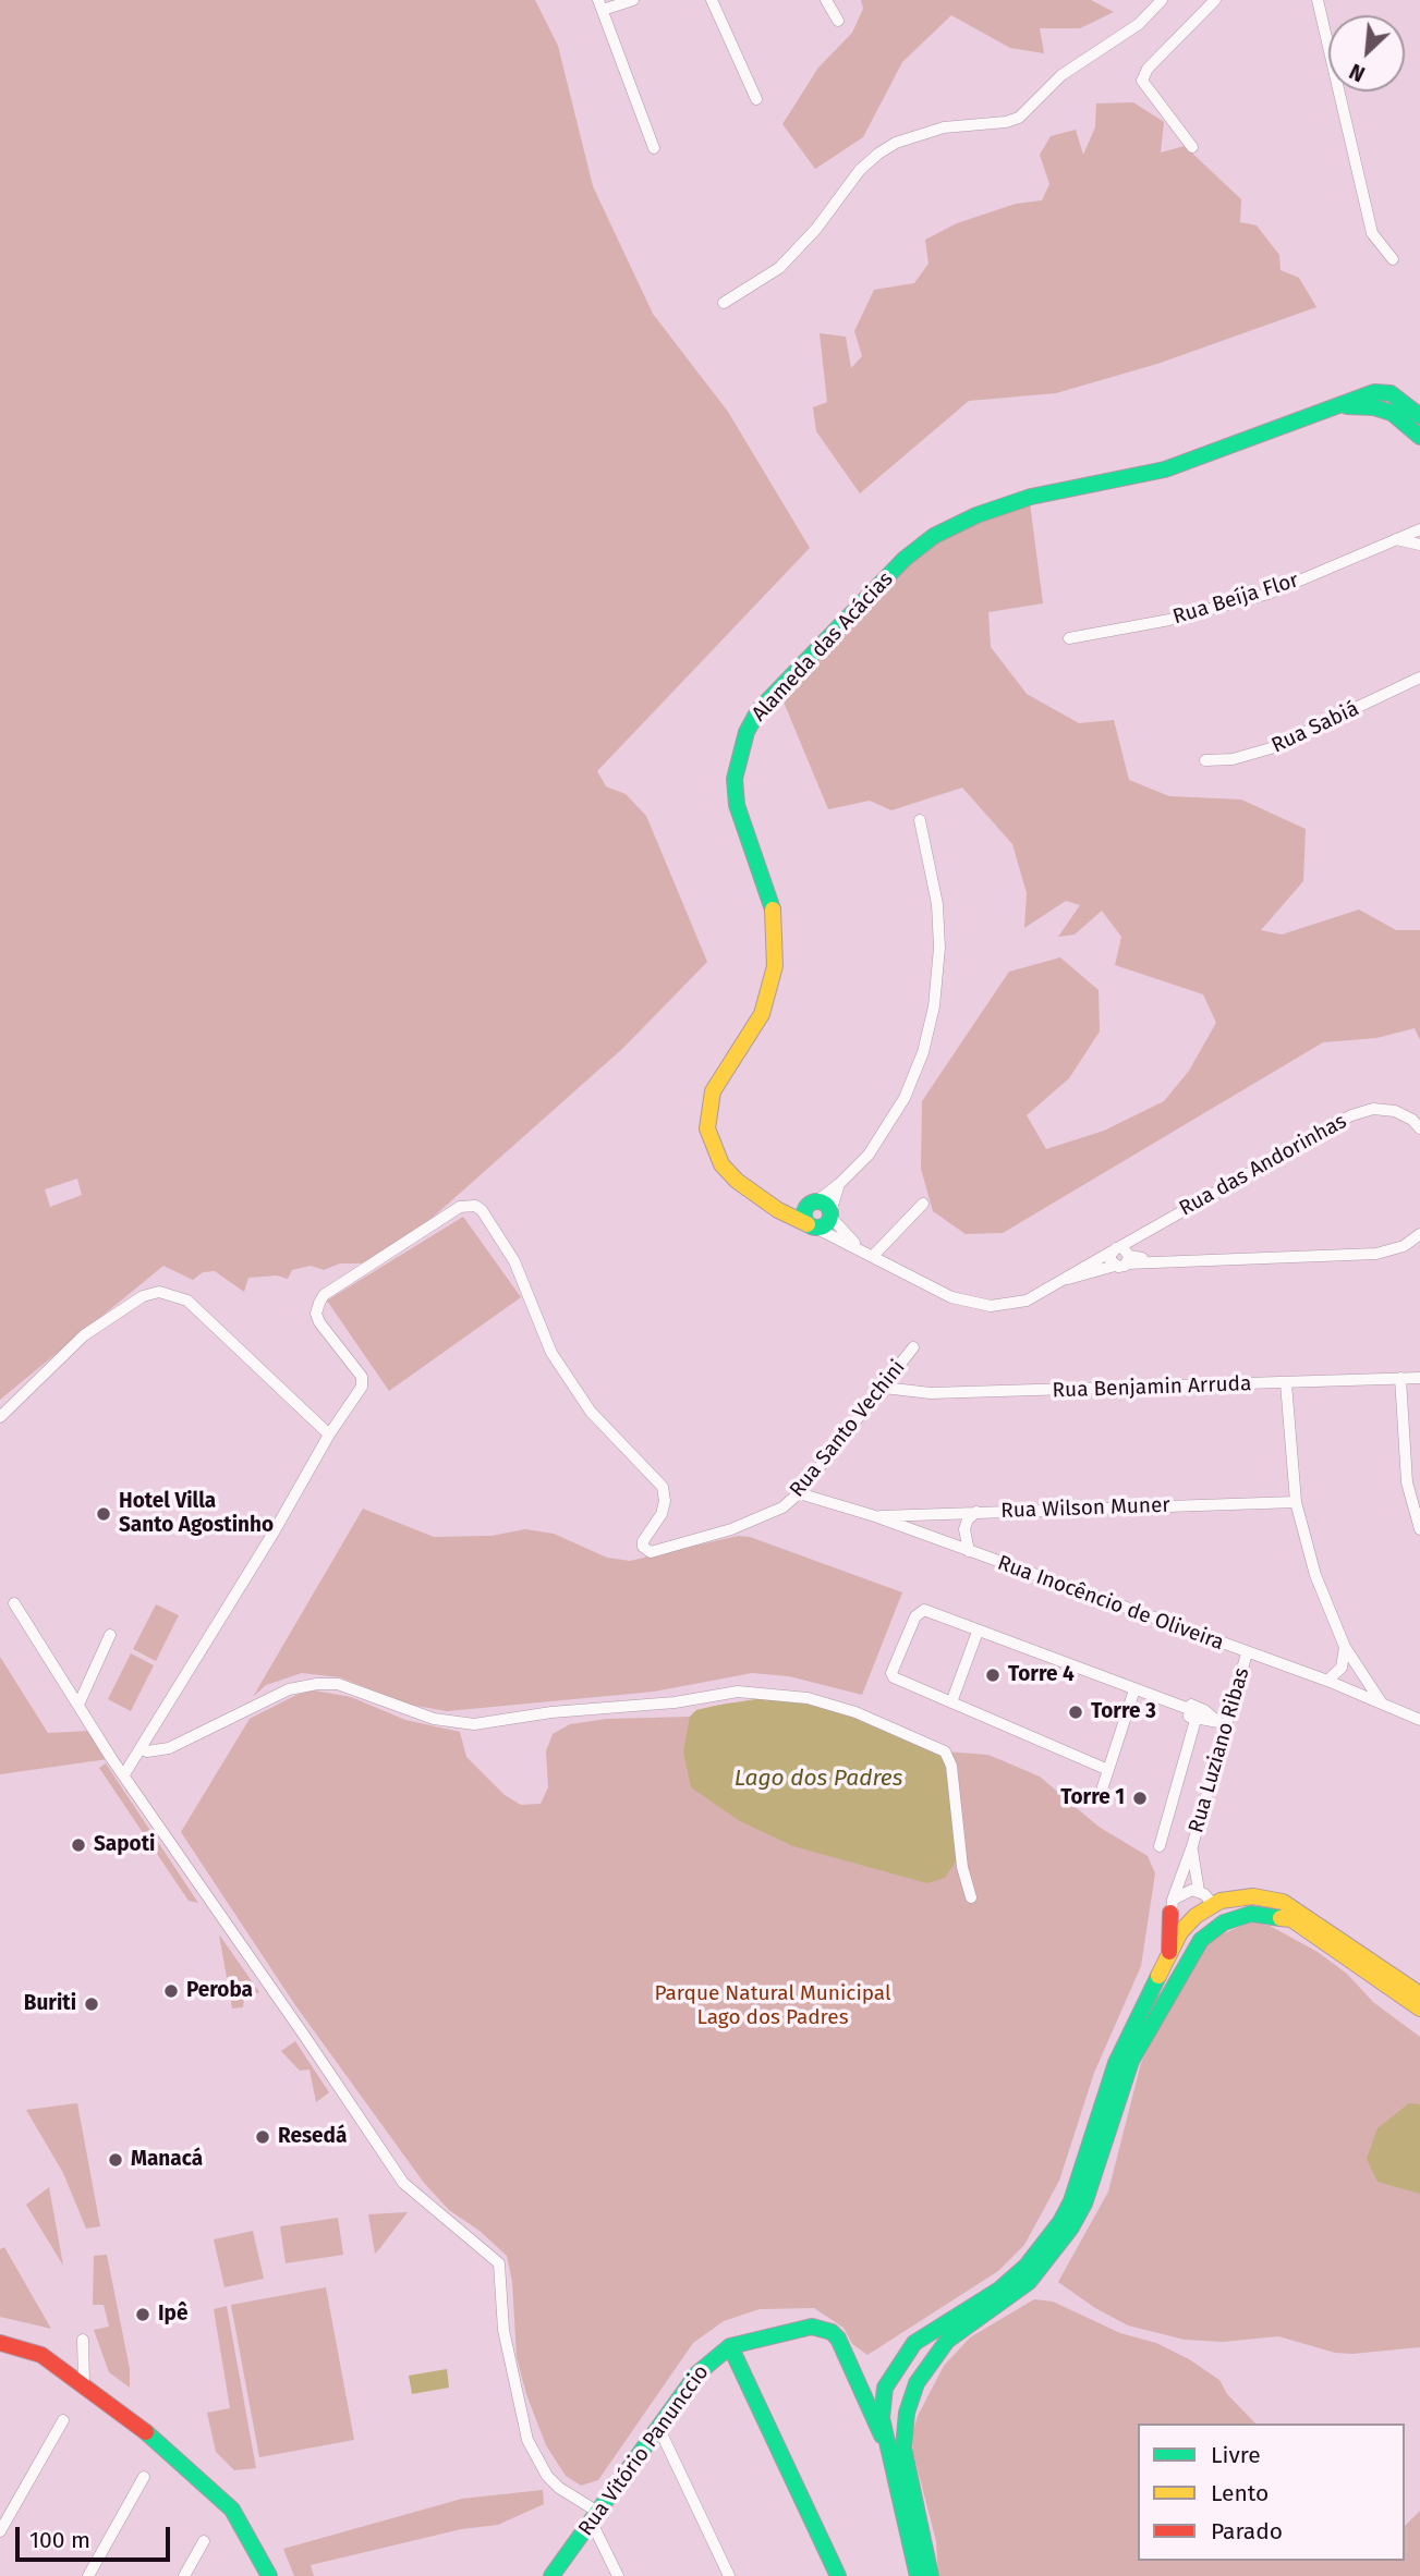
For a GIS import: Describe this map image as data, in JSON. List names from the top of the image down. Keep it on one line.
{"streets":{"main road":["Alameda das Acácias","Rua Vitório Panunccio"],"street":["Rua Beíja Flor","Rua Sabiá","Rua das Andorinhas","Rua Benjamin Arruda","Rua Santo Vechini","Rua Wilson Muner","Rua Inocêncio de Oliveira","Rua Luziano Ribas"]},"crossings":[["Alameda das Acácias","Rua das Andorinhas"],["Rua Benjamin Arruda","Rua Santo Vechini"],["Rua Santo Vechini","Rua Inocêncio de Oliveira"],["Rua Wilson Muner","Rua Inocêncio de Oliveira"],["Rua Inocêncio de Oliveira","Rua Luziano Ribas"]],"water":["Lago dos Padres"],"parks":["Parque Natural Municipal Lago dos Padres"],"places":["Hotel Villa Santo Agostinho","Torre 4","Torre 3","Torre 1","Sapoti","Peroba","Buriti","Resedá","Manacá","Ipê"],"legend":["Livre","Lento","Parado"],"scale_bar":"100 m","north":"bottom left"}
